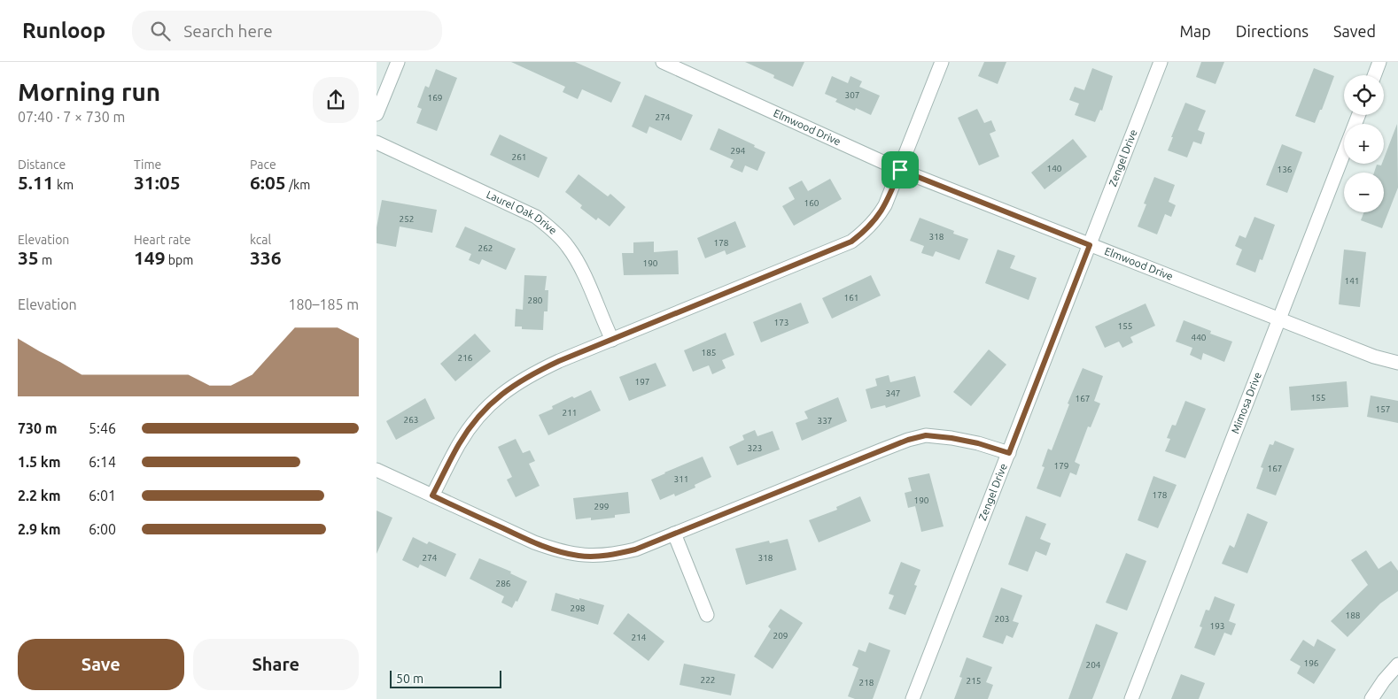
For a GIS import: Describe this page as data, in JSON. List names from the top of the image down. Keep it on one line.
{"streets":{"street":["Elmwood Drive","Zengel Drive","Laurel Oak Drive","Mimosa Drive"]},"crossings":[["Elmwood Drive","Zengel Drive"],["Elmwood Drive","Mimosa Drive"]],"house_numbers":["307","169","274","294","261","140","136","160","252","318","178","262","190","141","161","280","173","155","440","185","216","197","347","155","167","157","211","263","337","323","179","167","311","178","190","299","274","318","286","298","188","203","193","209","214","196","204","222","215","218"],"scale_bar":"50 m","page":{"header":"Runloop","search":"Search here","nav":["Map","Directions","Saved"],"heading":["Morning run","07:40 · 7 × 730 m"],"map_buttons":["+","−"],"stats":[["Distance","5.11 km"],["Time","31:05"],["Pace","6:05 /km"],["Elevation","35 m"],["Heart rate","149 bpm"],["kcal","336"]],"chart":["Elevation","180–185 m"],"list":[{"name":"730 m","note":"5:46"},{"name":"1.5 km","note":"6:14"},{"name":"2.2 km","note":"6:01"},{"name":"2.9 km","note":"6:00"}],"buttons":["Save","Share"],"scale":"50 m"}}
